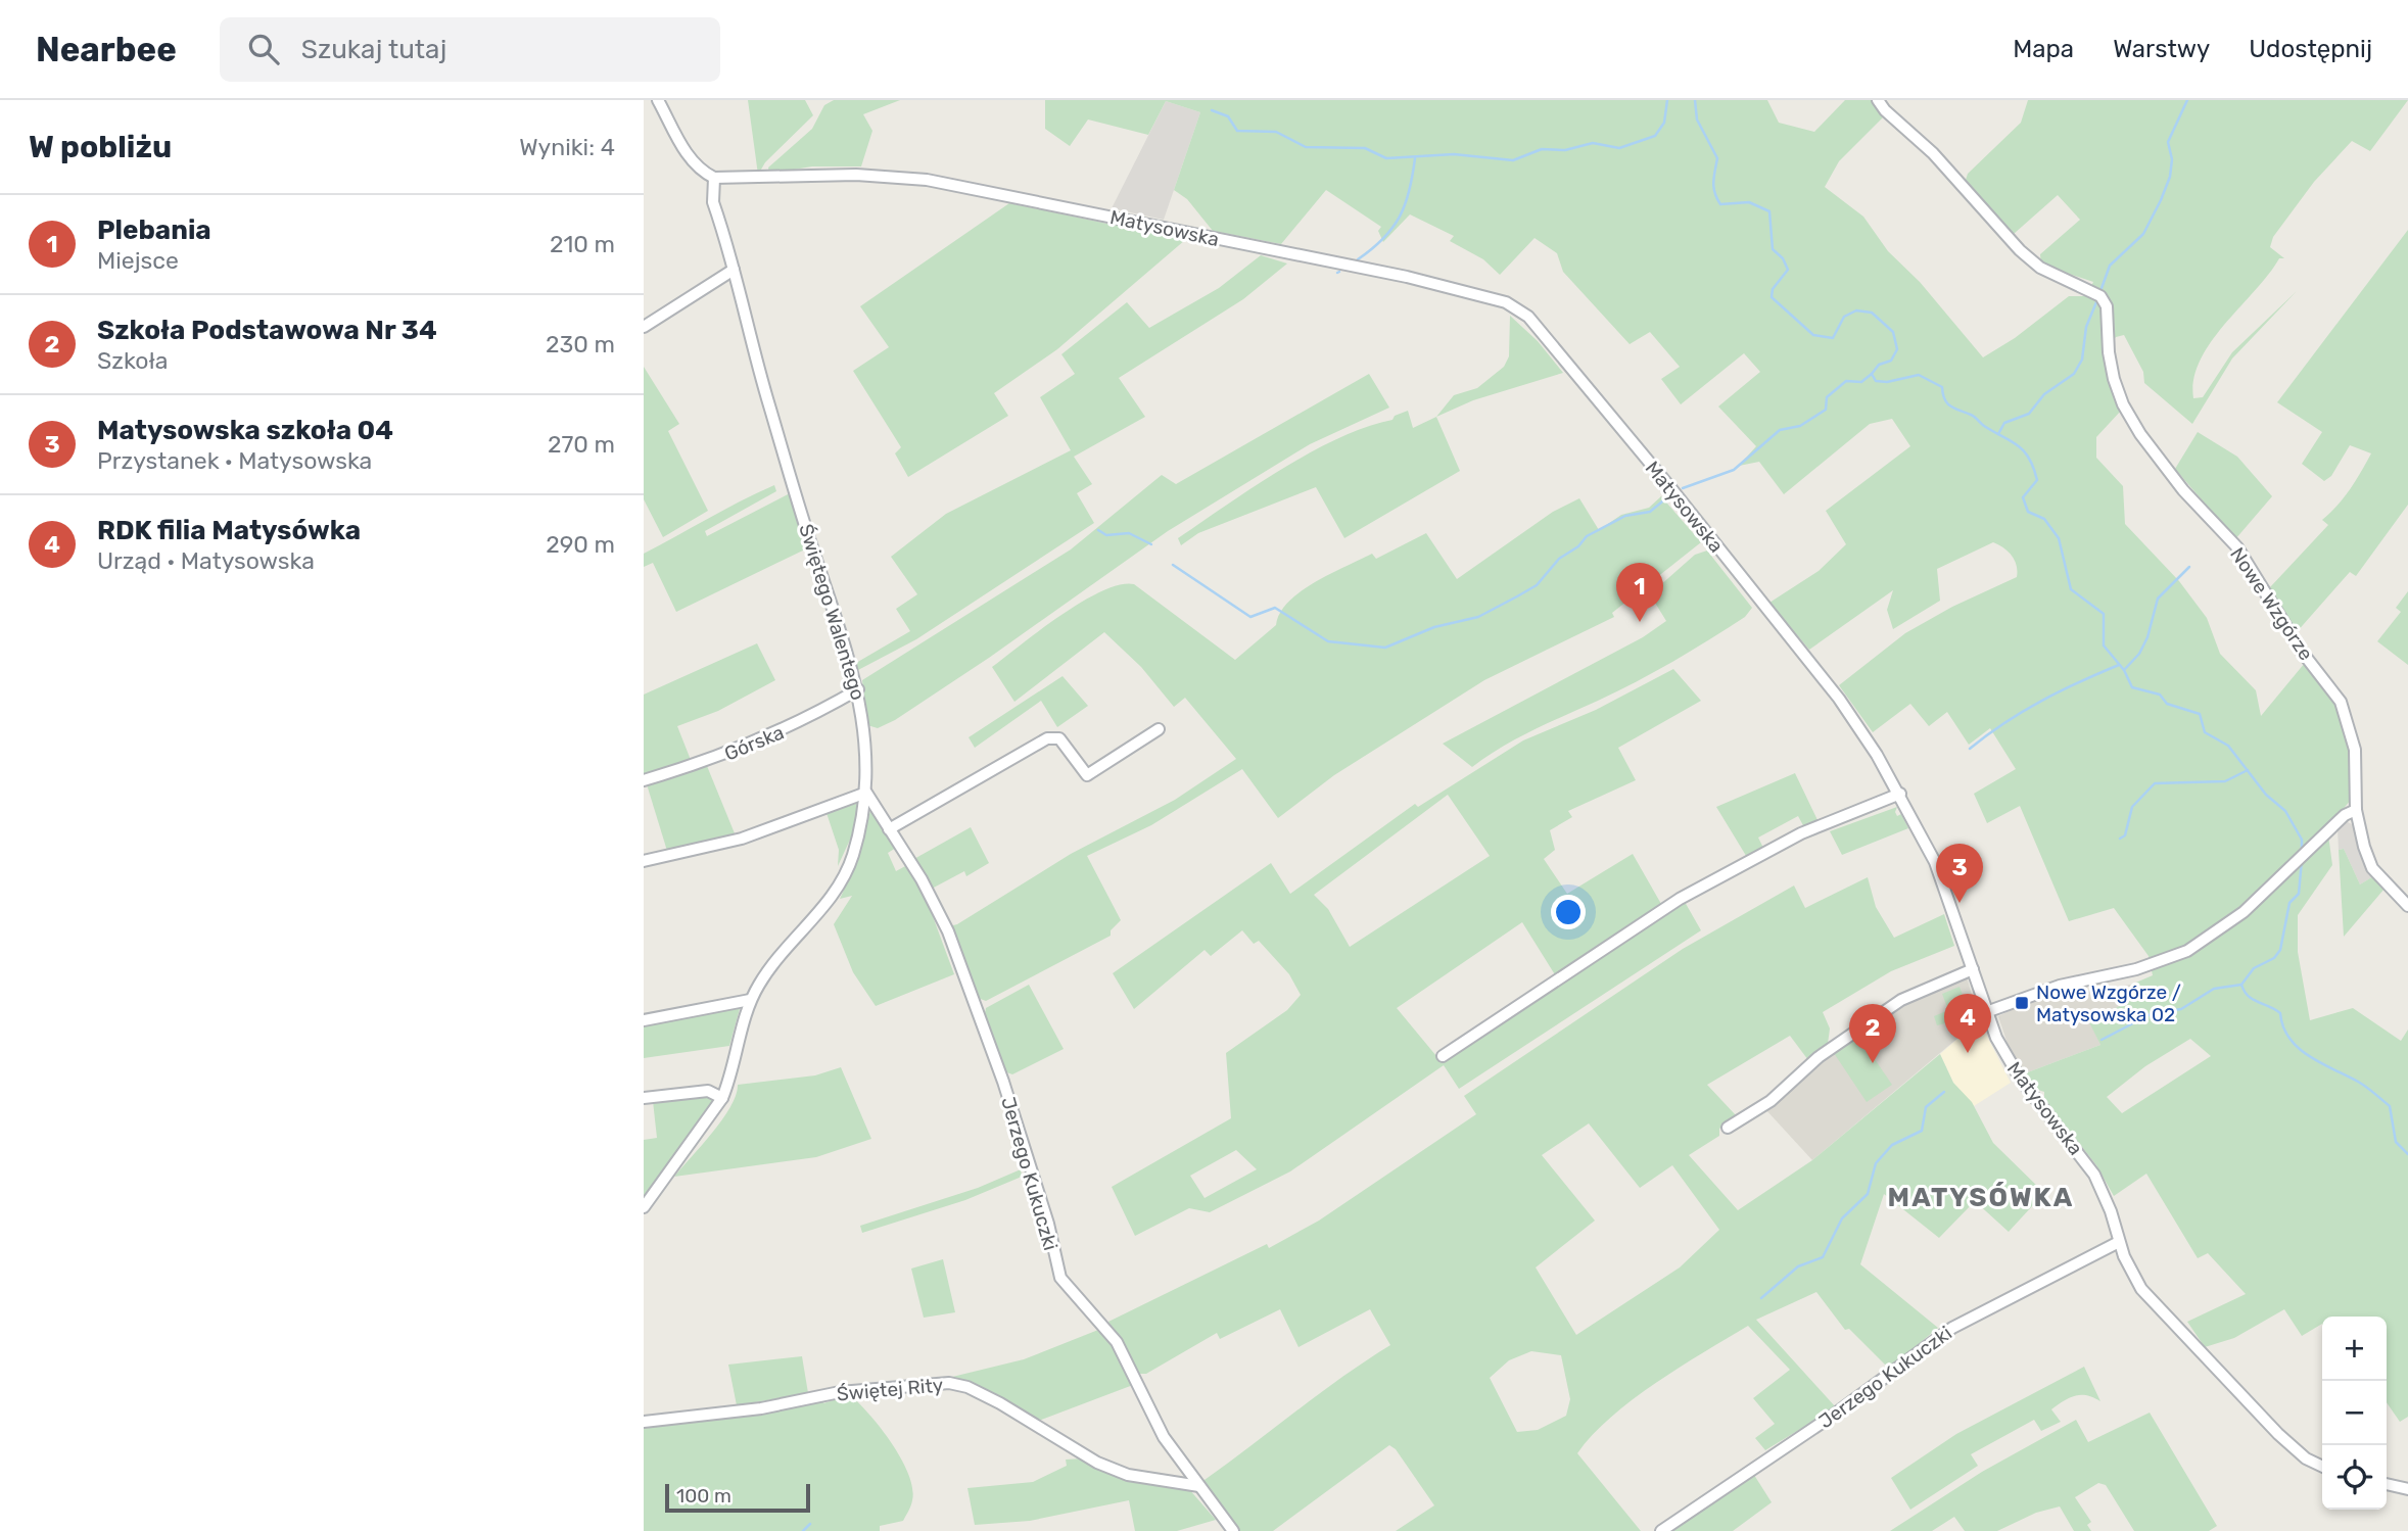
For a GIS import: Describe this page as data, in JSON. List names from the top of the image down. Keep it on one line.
{"streets":{"street":["Matysowska","Nowe Wzgórze","Świętego Walentego","Górska","Jerzego Kukuczki","Świętej Rity"]},"crossings":[["Matysowska","Świętego Walentego"],["Matysowska","Jerzego Kukuczki"],["Świętego Walentego","Górska"],["Świętego Walentego","Jerzego Kukuczki"],["Jerzego Kukuczki","Świętej Rity"]],"districts":["MATYSÓWKA"],"places":{"transit":["Nowe Wzgórze / Matysowska 02"]},"scale_bar":"100 m","page":{"header":"Nearbee","search":"Szukaj tutaj","nav":["Mapa","Warstwy","Udostępnij"],"heading":["W pobliżu","Wyniki: 4"],"list":[{"mark":"1","name":"Plebania","note":"Miejsce","value":"210 m"},{"mark":"2","name":"Szkoła Podstawowa Nr 34","note":"Szkoła","value":"230 m"},{"mark":"3","name":"Matysowska szkoła 04","note":"Przystanek · Matysowska","value":"270 m"},{"mark":"4","name":"RDK filia Matysówka","note":"Urząd · Matysowska","value":"290 m"}],"pins":["1","3","4","2"],"map_buttons":["+","−"],"scale":"100 m"}}
